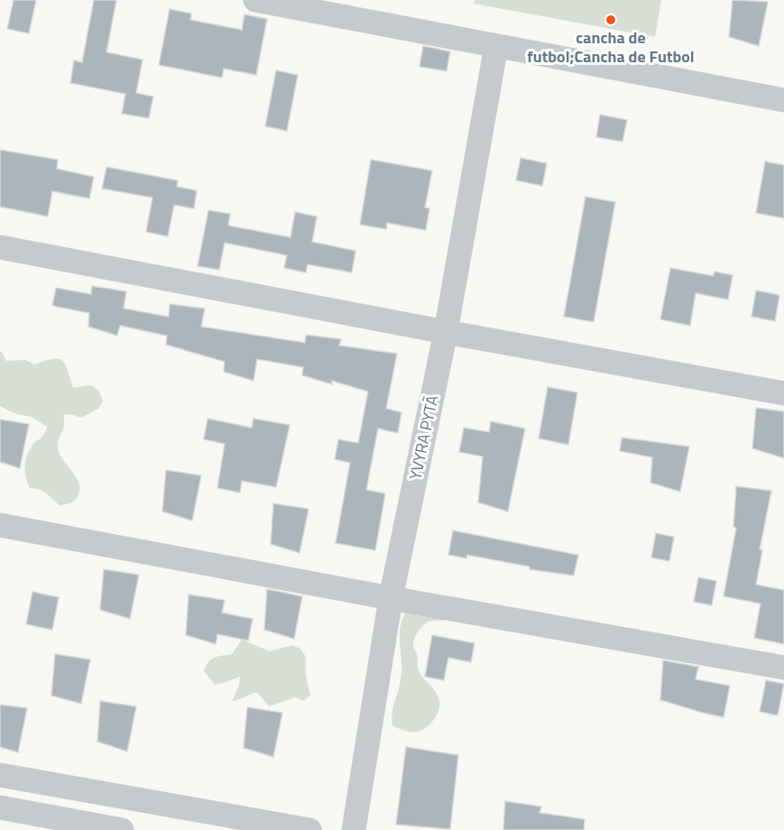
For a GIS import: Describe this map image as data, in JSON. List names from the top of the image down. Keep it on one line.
{"streets":{"street":["YVYRA PYTÃ"]},"places":["cancha de futbol;Cancha de Futbol"]}
